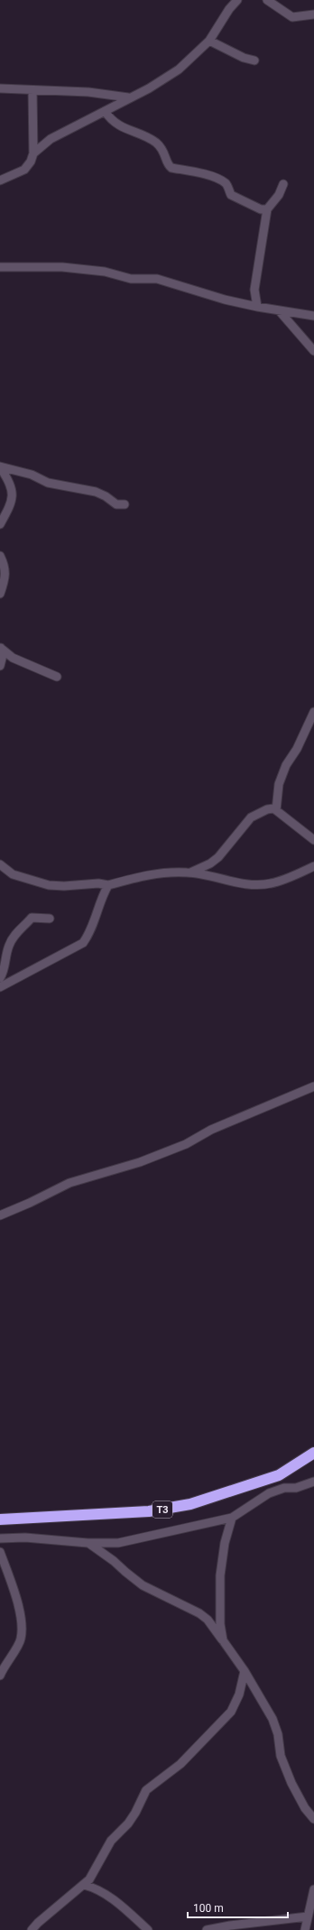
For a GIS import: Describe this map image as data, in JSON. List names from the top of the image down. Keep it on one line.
{"streets":{"highway":["T3"]},"scale_bar":"100 m"}
